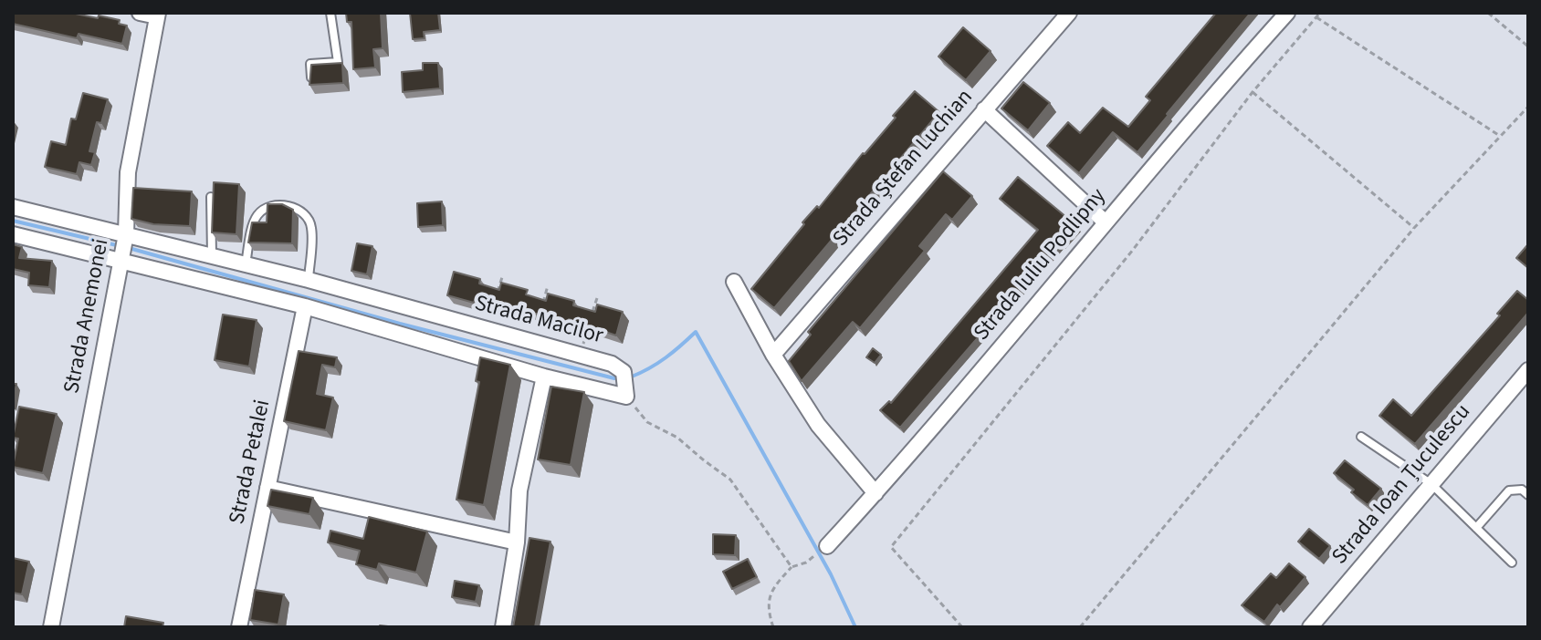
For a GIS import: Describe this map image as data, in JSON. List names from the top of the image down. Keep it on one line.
{"streets":{"street":["Strada Ștefan Luchian","Strada Iuliu Podlipny","Strada Anemonei","Strada Macilor","Strada Petalei","Strada Ioan Țuculescu"]},"crossings":[["Strada Anemonei","Strada Macilor"],["Strada Macilor","Strada Petalei"]]}
